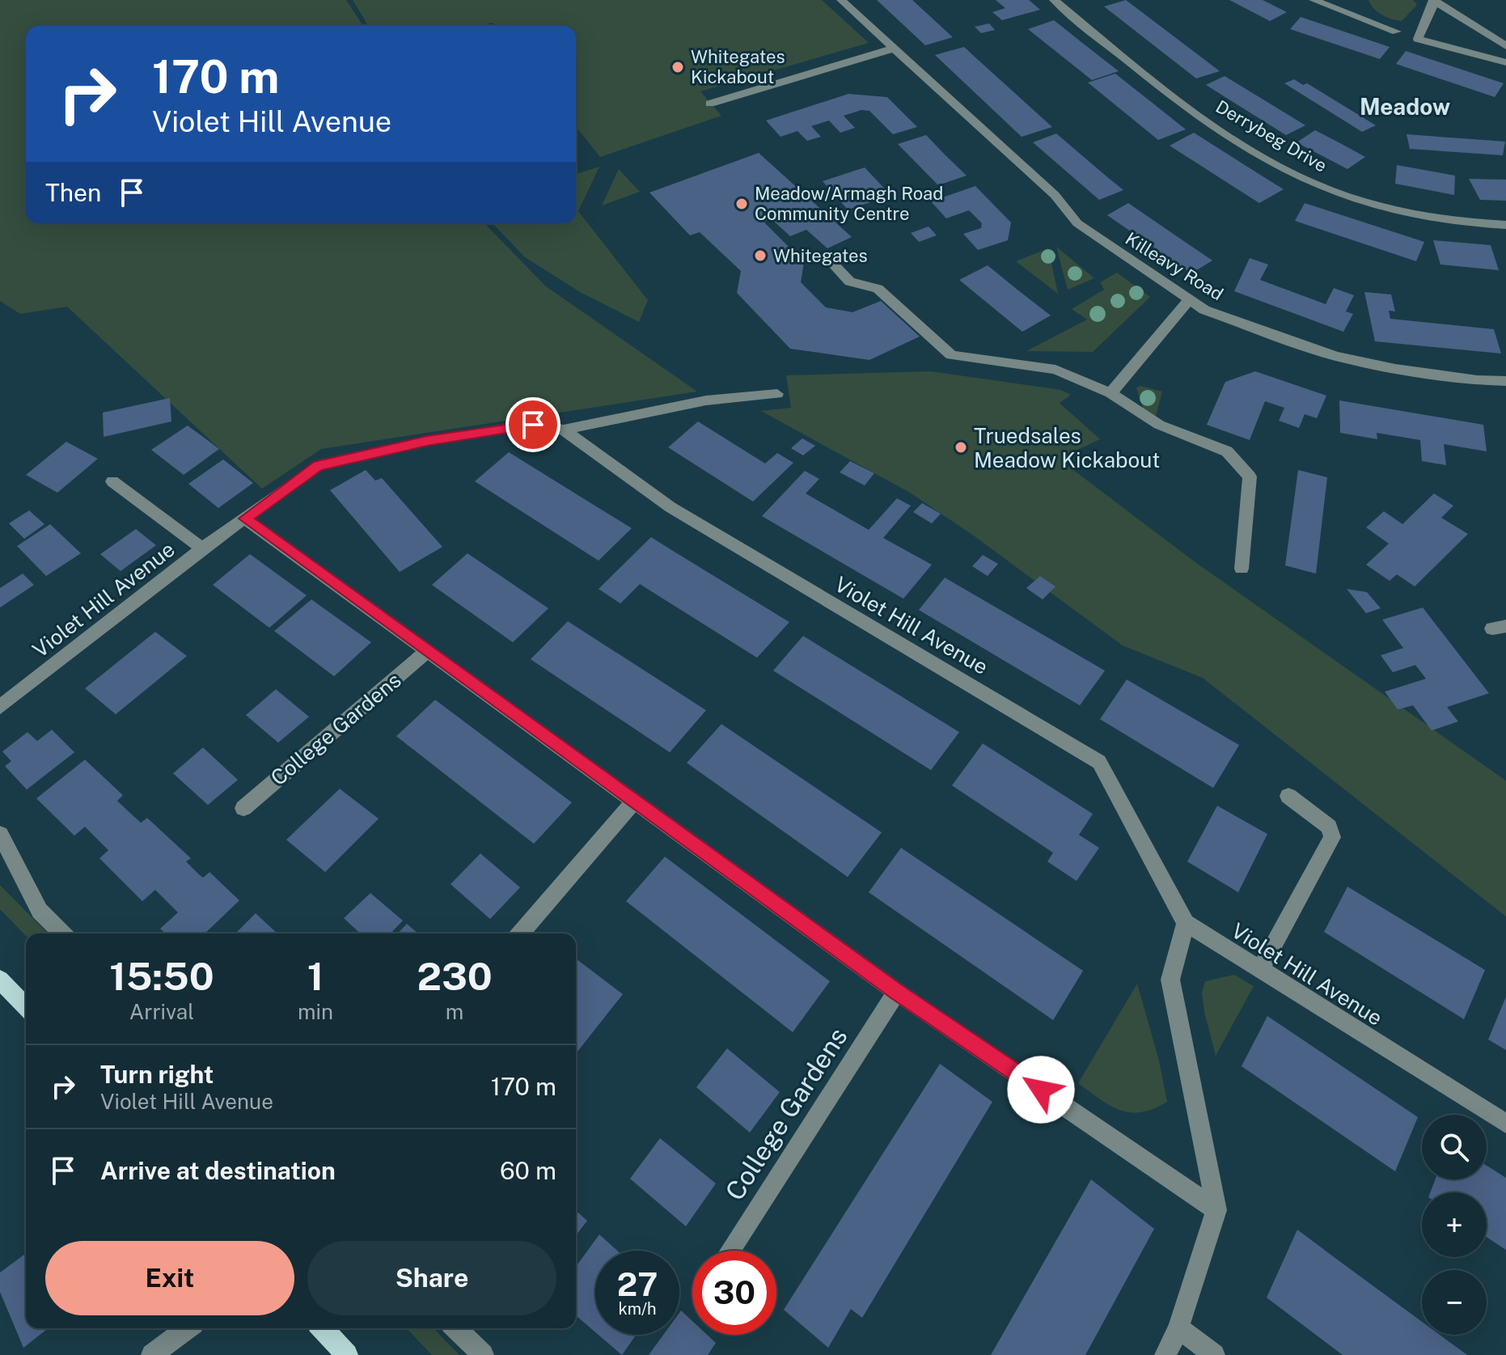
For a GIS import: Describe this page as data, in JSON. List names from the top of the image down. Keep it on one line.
{"streets":{"street":["Derrybeg Drive","Killeavy Road","Violet Hill Avenue","College Gardens"]},"districts":["Meadow"],"places":["Whitegates Kickabout","Meadow/Armagh Road Community Centre","Whitegates","Truedsales Meadow Kickabout"],"page":{"turn":["170 m","Violet Hill Avenue"],"then":"Then","eta":["15:50","Arrival","1","min","230","m"],"list":[{"name":"Turn right","note":"Violet Hill Avenue","value":"170 m"},{"name":"Arrive at destination","value":"60 m"}],"map_buttons":["+","−"],"buttons":["Exit","Share"],"speed":"27 km/h","limit":"30"}}
